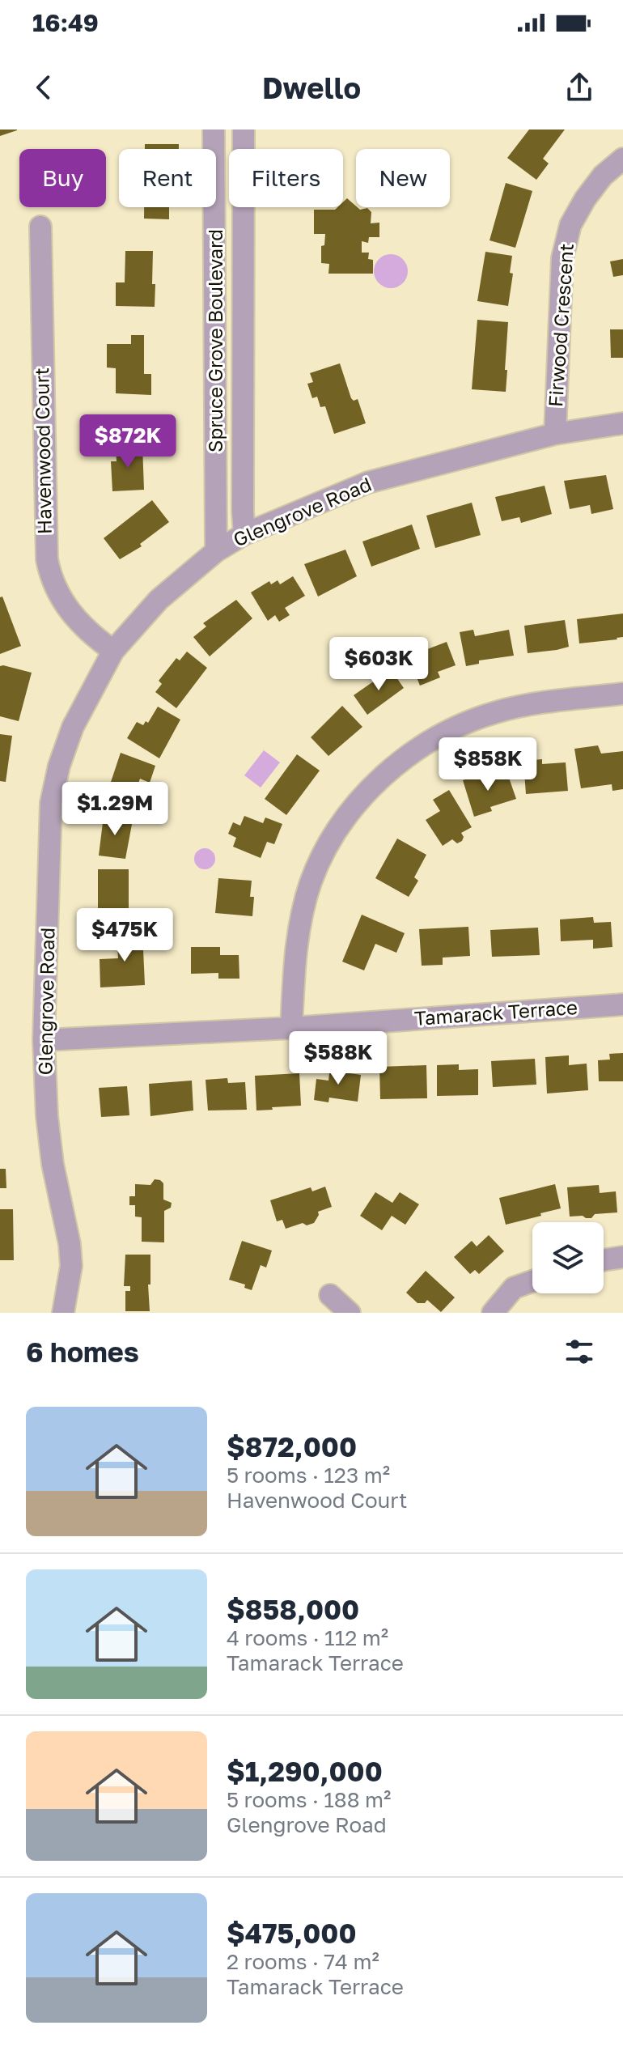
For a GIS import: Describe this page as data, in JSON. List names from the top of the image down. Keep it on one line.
{"streets":{"street":["Firwood Crescent","Spruce Grove Boulevard","Havenwood Court","Glengrove Road","Tamarack Terrace"]},"crossings":[["Firwood Crescent","Glengrove Road"],["Spruce Grove Boulevard","Glengrove Road"],["Havenwood Court","Glengrove Road"],["Glengrove Road","Tamarack Terrace"]],"page":{"status":"16:49","header":"Dwello","chip":["Buy","Rent","Filters","New"],"price":["$872K","$603K","$858K","$1.29M","$475K","$588K"],"heading":"6 homes","list":[{"name":"$872,000","note":"5 rooms · 123 m² · Havenwood Court"},{"name":"$858,000","note":"4 rooms · 112 m² · Tamarack Terrace"},{"name":"$1,290,000","note":"5 rooms · 188 m² · Glengrove Road"},{"name":"$475,000","note":"2 rooms · 74 m² · Tamarack Terrace"}]}}
